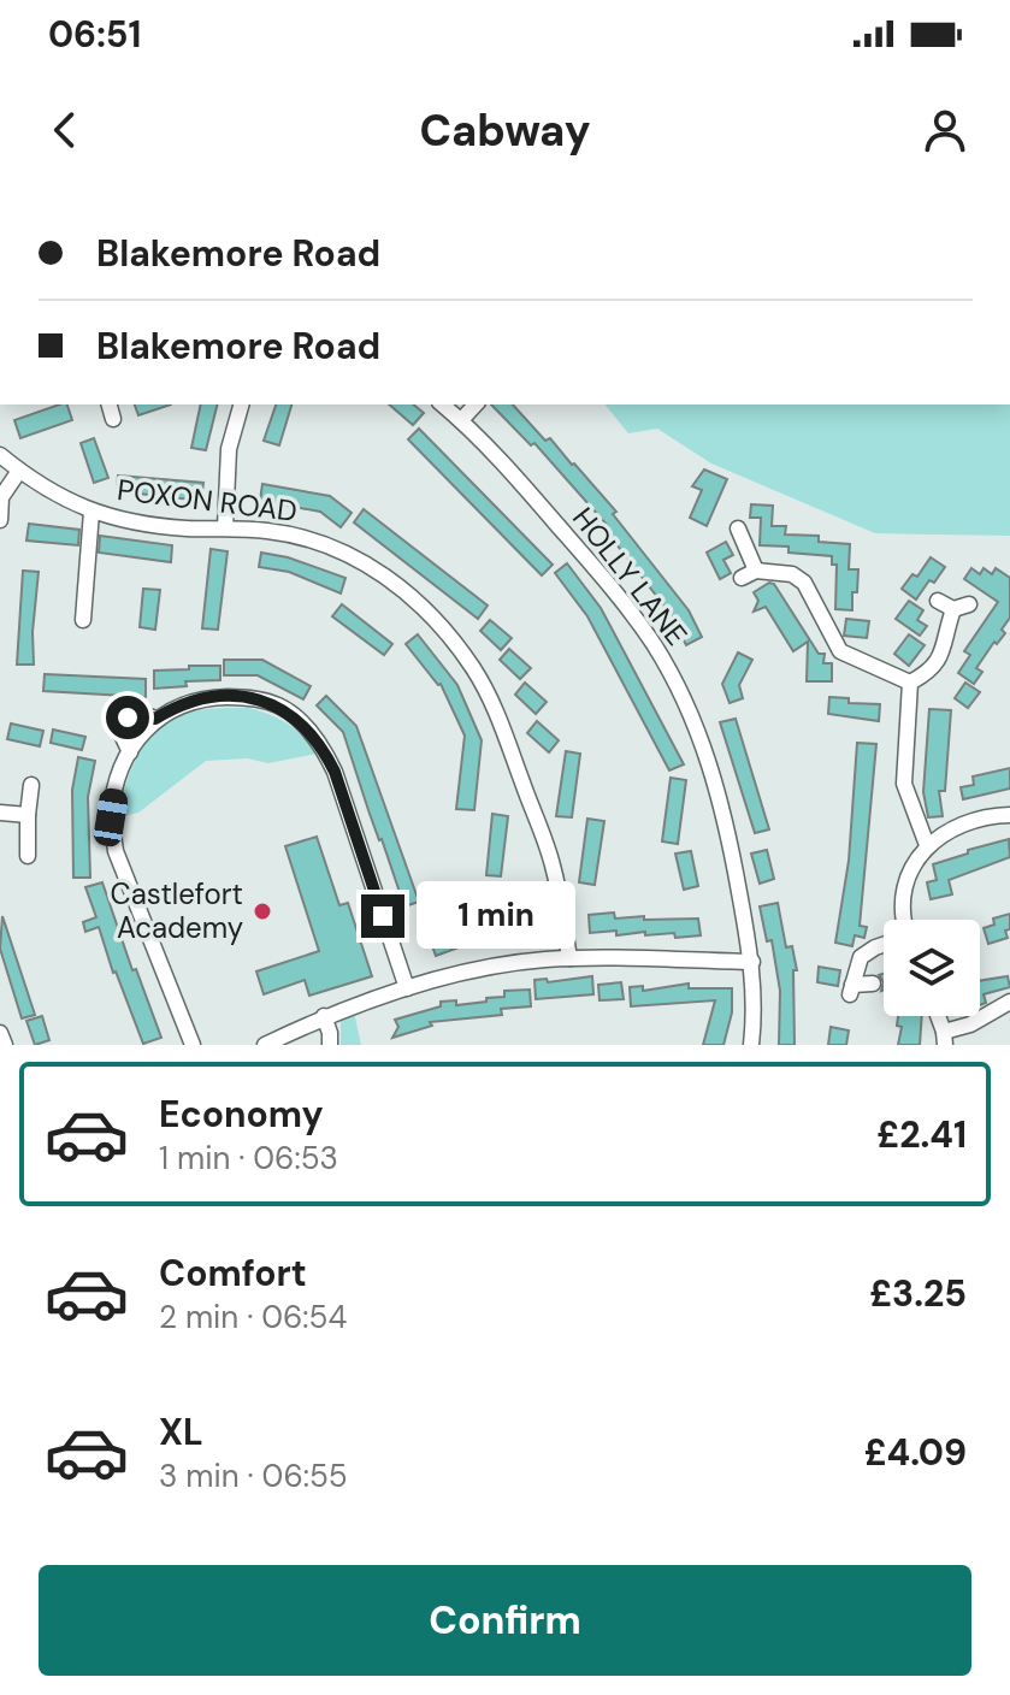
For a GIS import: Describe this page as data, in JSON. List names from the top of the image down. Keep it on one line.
{"streets":{"street":["POXON ROAD","HOLLY LANE"]},"places":["Castlefort Academy"],"page":{"status":"06:51","header":"Cabway","banner":["Blakemore Road","Blakemore Road"],"bubble":"1 min","list":[{"name":"Economy","note":"1 min · 06:53","value":"£2.41"},{"name":"Comfort","note":"2 min · 06:54","value":"£3.25"},{"name":"XL","note":"3 min · 06:55","value":"£4.09"}],"buttons":"Confirm"}}
